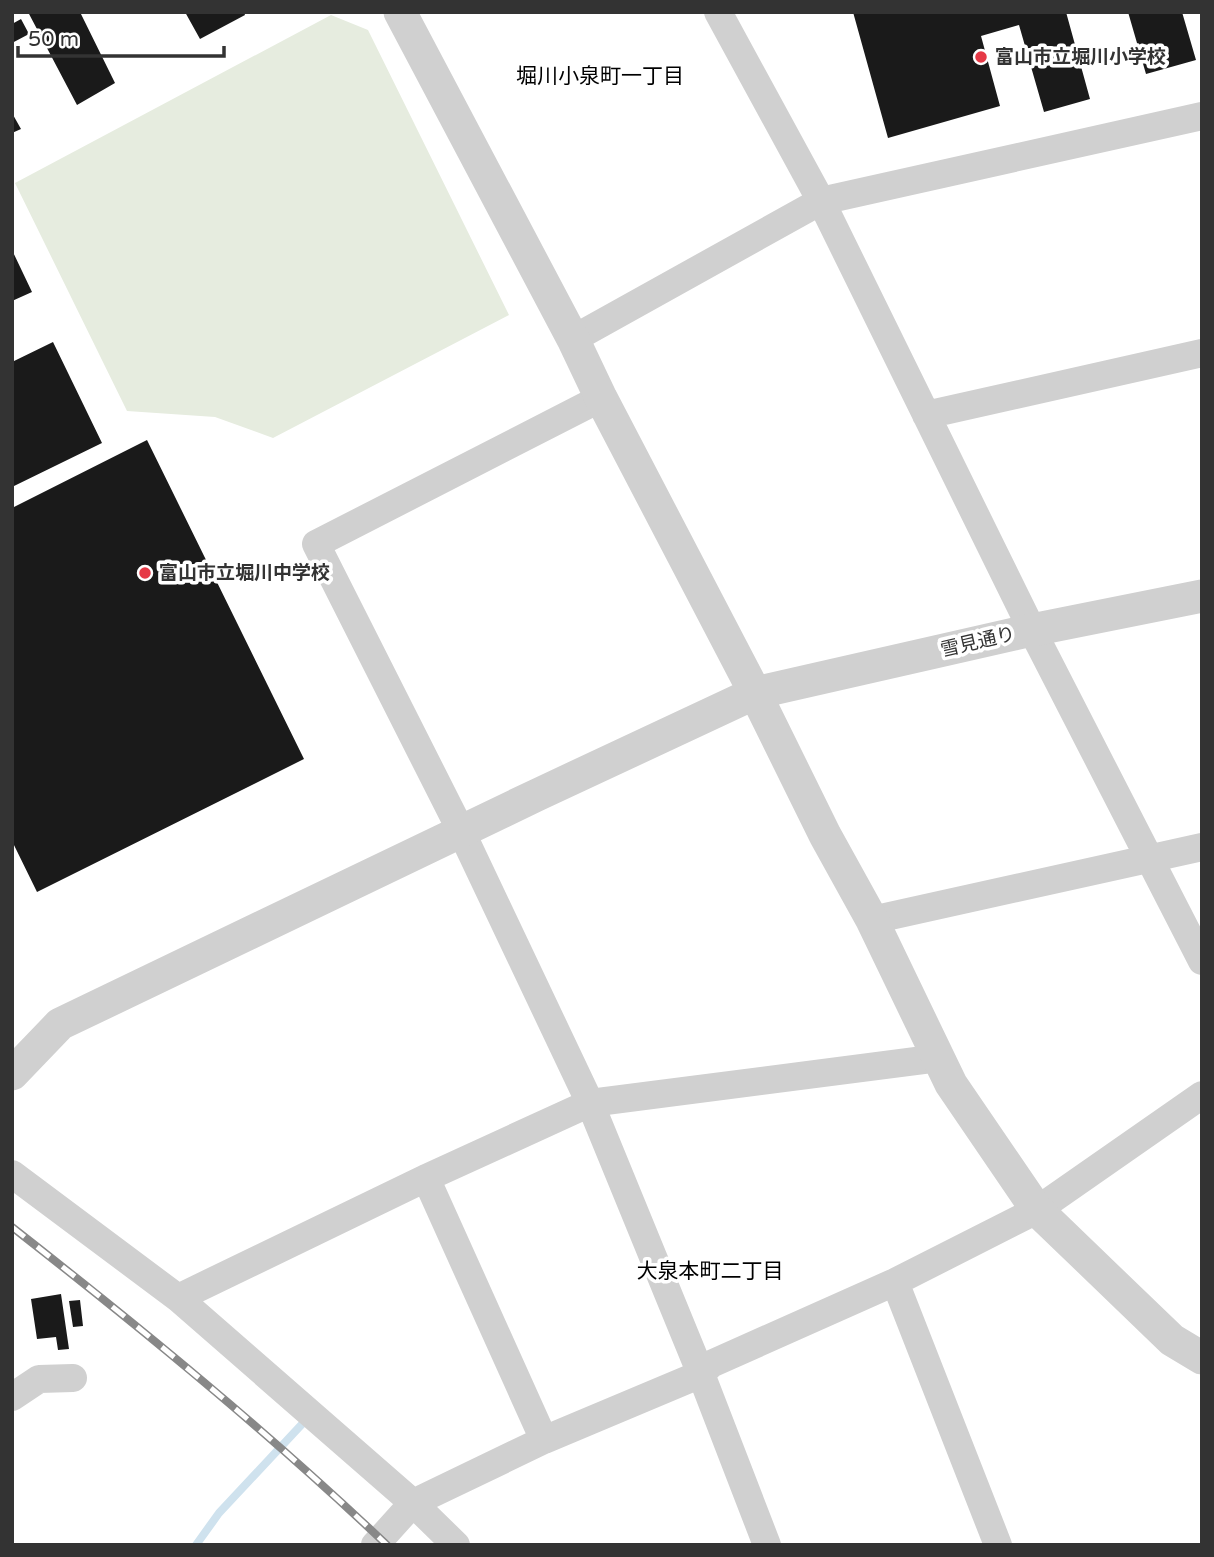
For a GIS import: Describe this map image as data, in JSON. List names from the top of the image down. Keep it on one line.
{"streets":{"street":["雪見通り"]},"districts":["堀川小泉町一丁目","大泉本町二丁目"],"places":["富山市立堀川小学校","富山市立堀川中学校"],"scale_bar":"50 m"}
